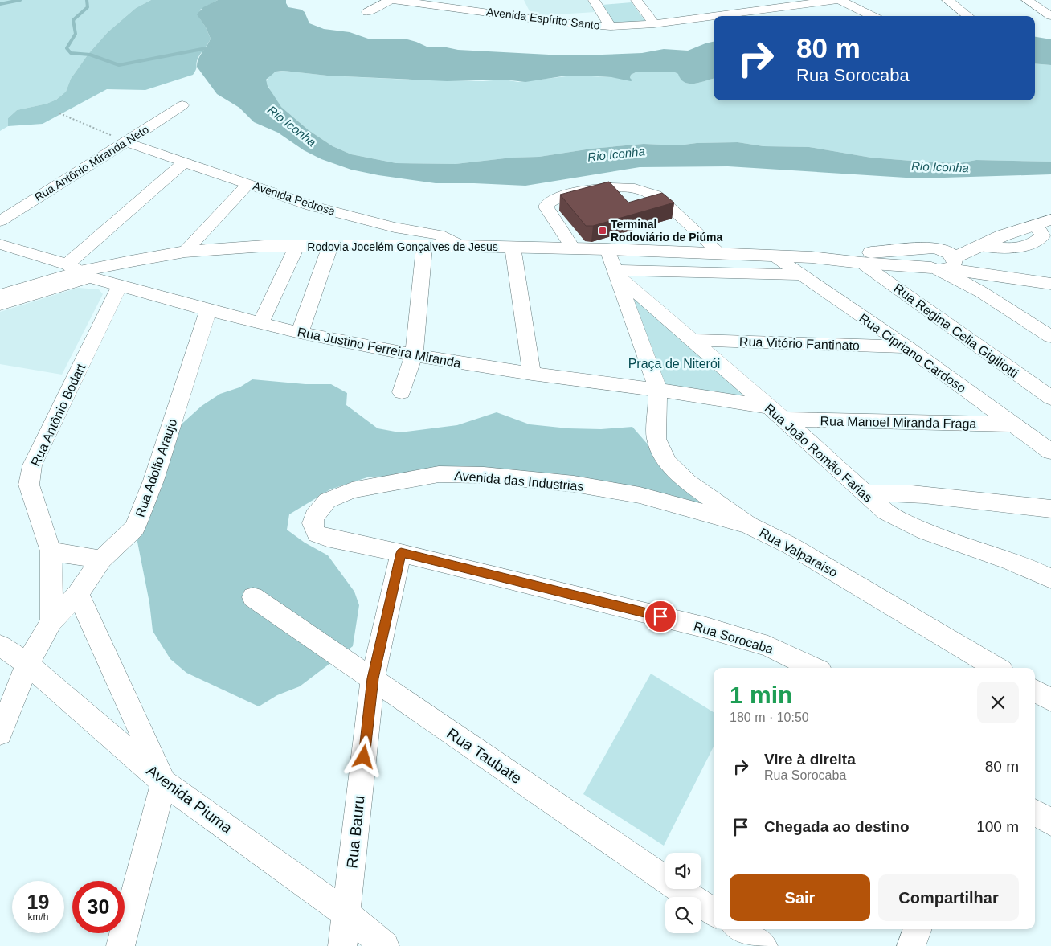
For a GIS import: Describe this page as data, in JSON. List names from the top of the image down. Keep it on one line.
{"streets":{"main road":["Rodovia Jocelém Gonçalves de Jesus"],"street":["Avenida Espírito Santo","Rua Antônio Miranda Neto","Avenida Pedrosa","Rua Regina Celia Gigiliotti","Rua Vitório Fantinato","Rua Justino Ferreira Miranda","Rua Cipriano Cardoso","Rua Antônio Bodart","Rua Manoel Miranda Fraga","Rua João Romão Farias","Rua Adolfo Araujo","Avenida das Industrias","Rua Valparaiso","Rua Sorocaba","Rua Taubate","Avenida Piuma","Rua Bauru"]},"crossings":[["Rua Antônio Miranda Neto","Avenida Pedrosa"],["Avenida Pedrosa","Rodovia Jocelém Gonçalves de Jesus"],["Rodovia Jocelém Gonçalves de Jesus","Rua Regina Celia Gigiliotti"],["Rodovia Jocelém Gonçalves de Jesus","Rua Justino Ferreira Miranda"],["Rodovia Jocelém Gonçalves de Jesus","Rua Cipriano Cardoso"],["Rua Vitório Fantinato","Rua Cipriano Cardoso"],["Rua Vitório Fantinato","Rua João Romão Farias"],["Rua Justino Ferreira Miranda","Rua Antônio Bodart"],["Rua Justino Ferreira Miranda","Rua João Romão Farias"],["Rua Justino Ferreira Miranda","Rua Adolfo Araujo"],["Rua Justino Ferreira Miranda","Rua Valparaiso"],["Rua Cipriano Cardoso","Rua Manoel Miranda Fraga"],["Rua Antônio Bodart","Rua Adolfo Araujo"],["Rua Manoel Miranda Fraga","Rua João Romão Farias"],["Rua Adolfo Araujo","Avenida Piuma"],["Avenida das Industrias","Rua Valparaiso"],["Avenida das Industrias","Rua Sorocaba"],["Rua Sorocaba","Rua Bauru"],["Rua Taubate","Rua Bauru"],["Avenida Piuma","Rua Bauru"]],"water":["Rio Iconha"],"parks":["Praça de Niterói"],"places":{"transit":["Terminal Rodoviário de Piúma"]},"page":{"turn":["80 m","Rua Sorocaba"],"heading":["1 min","180 m · 10:50"],"list":[{"name":"Vire à direita","note":"Rua Sorocaba","value":"80 m"},{"name":"Chegada ao destino","value":"100 m"}],"buttons":["Sair","Compartilhar"],"speed":"19 km/h","limit":"30"}}
